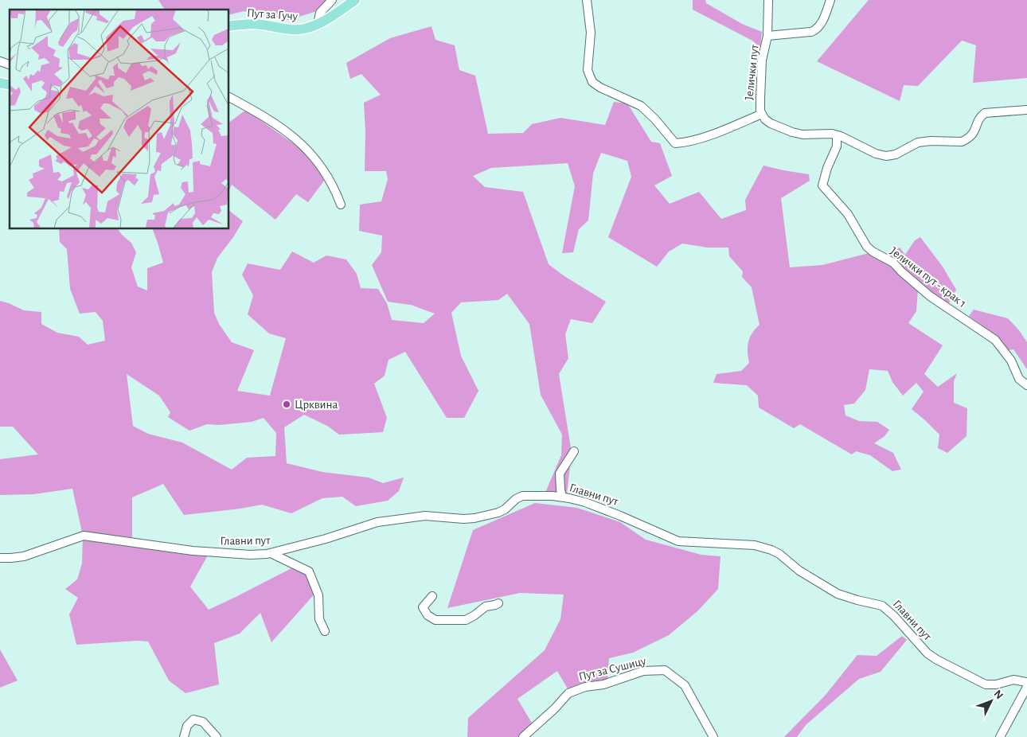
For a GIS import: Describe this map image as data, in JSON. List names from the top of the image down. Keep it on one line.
{"streets":{"main road":["Пут за Гучу"],"street":["Јелички пут","Јелички пут - крак 1","Главни пут","Пут за Сушицу"]},"crossings":[["Јелички пут","Јелички пут - крак 1"]],"places":["Црквина"],"north":"top right"}
